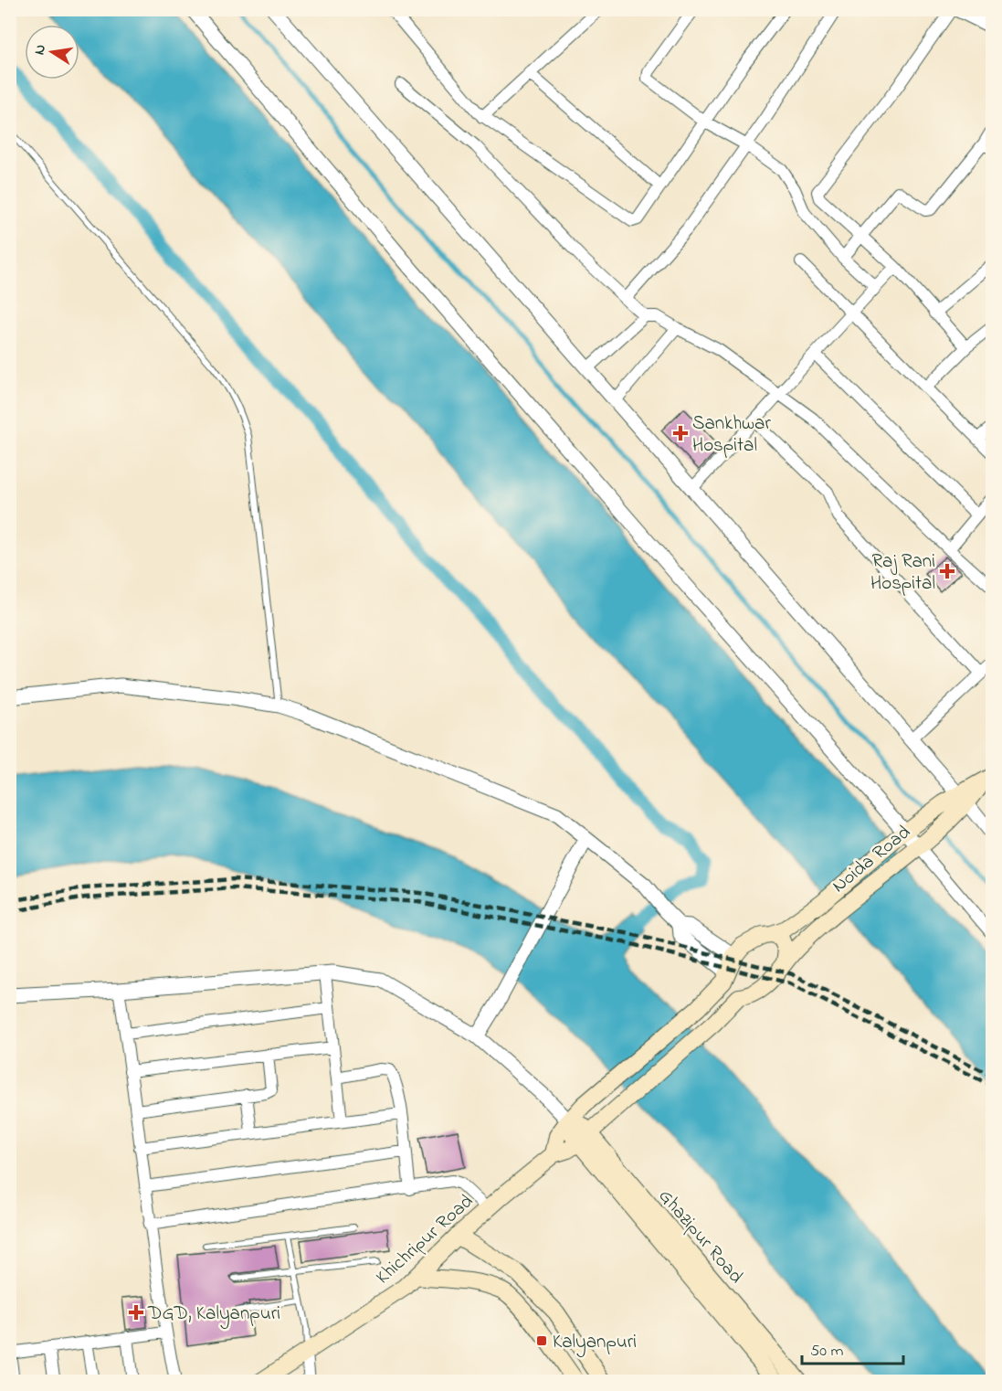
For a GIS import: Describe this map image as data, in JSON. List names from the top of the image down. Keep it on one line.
{"streets":{"main road":["Noida Road","Ghazipur Road","Khichripur Road"]},"crossings":[["Noida Road","Khichripur Road"],["Ghazipur Road","Khichripur Road"]],"places":{"health":["Sankhwar Hospital","Raj Rani Hospital","DGD, Kalyanpuri"],"transit":["Kalyanpuri"]},"scale_bar":"50 m","north":"left"}
